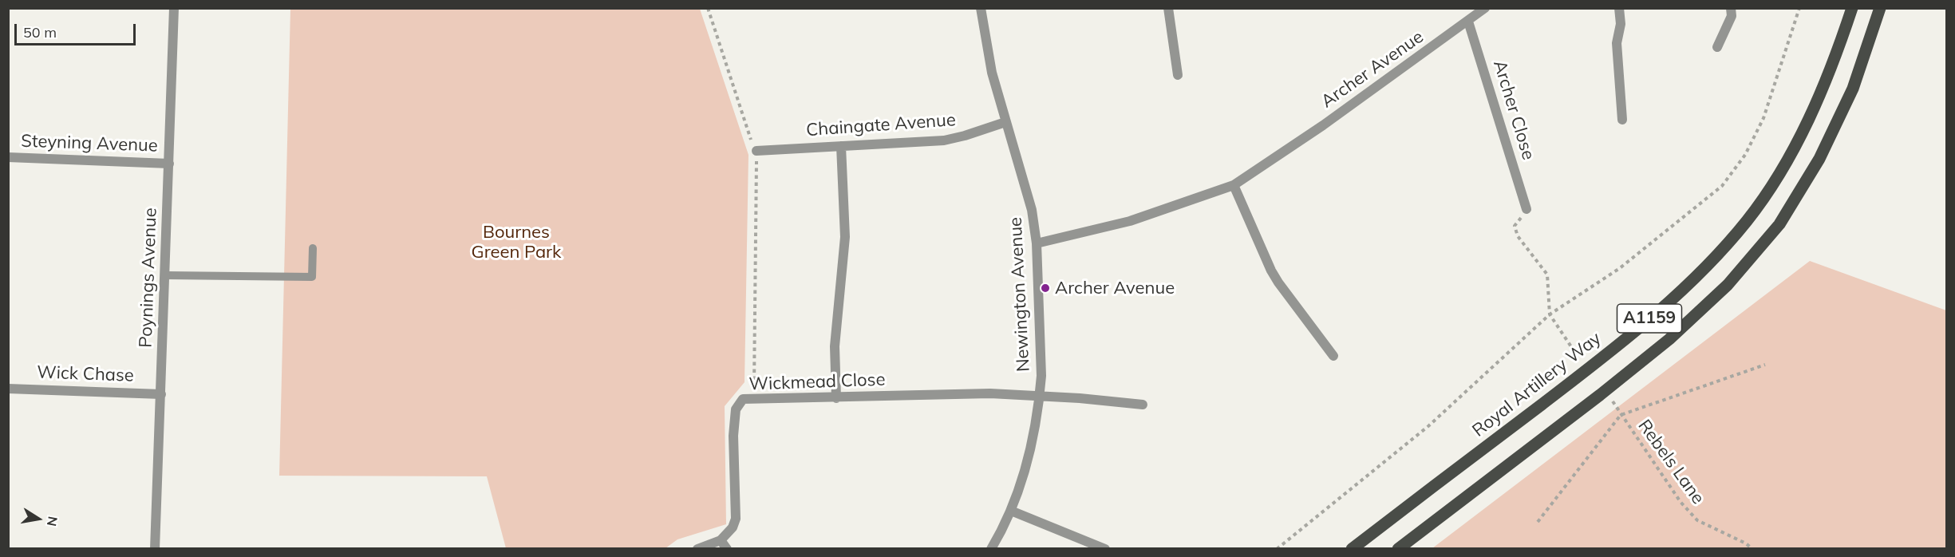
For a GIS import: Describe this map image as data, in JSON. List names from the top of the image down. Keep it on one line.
{"streets":{"main road":["A1159","Royal Artillery Way"],"street":["Archer Avenue","Archer Close","Chaingate Avenue","Steyning Avenue","Poynings Avenue","Newington Avenue","Wick Chase","Wickmead Close"],"path":["Rebels Lane"]},"crossings":[["Archer Avenue","Archer Close"],["Archer Avenue","Newington Avenue"],["Chaingate Avenue","Newington Avenue"],["Steyning Avenue","Poynings Avenue"],["Poynings Avenue","Wick Chase"],["Newington Avenue","Wickmead Close"]],"parks":["Bournes Green Park"],"places":["Archer Avenue"],"scale_bar":"50 m","north":"right"}
